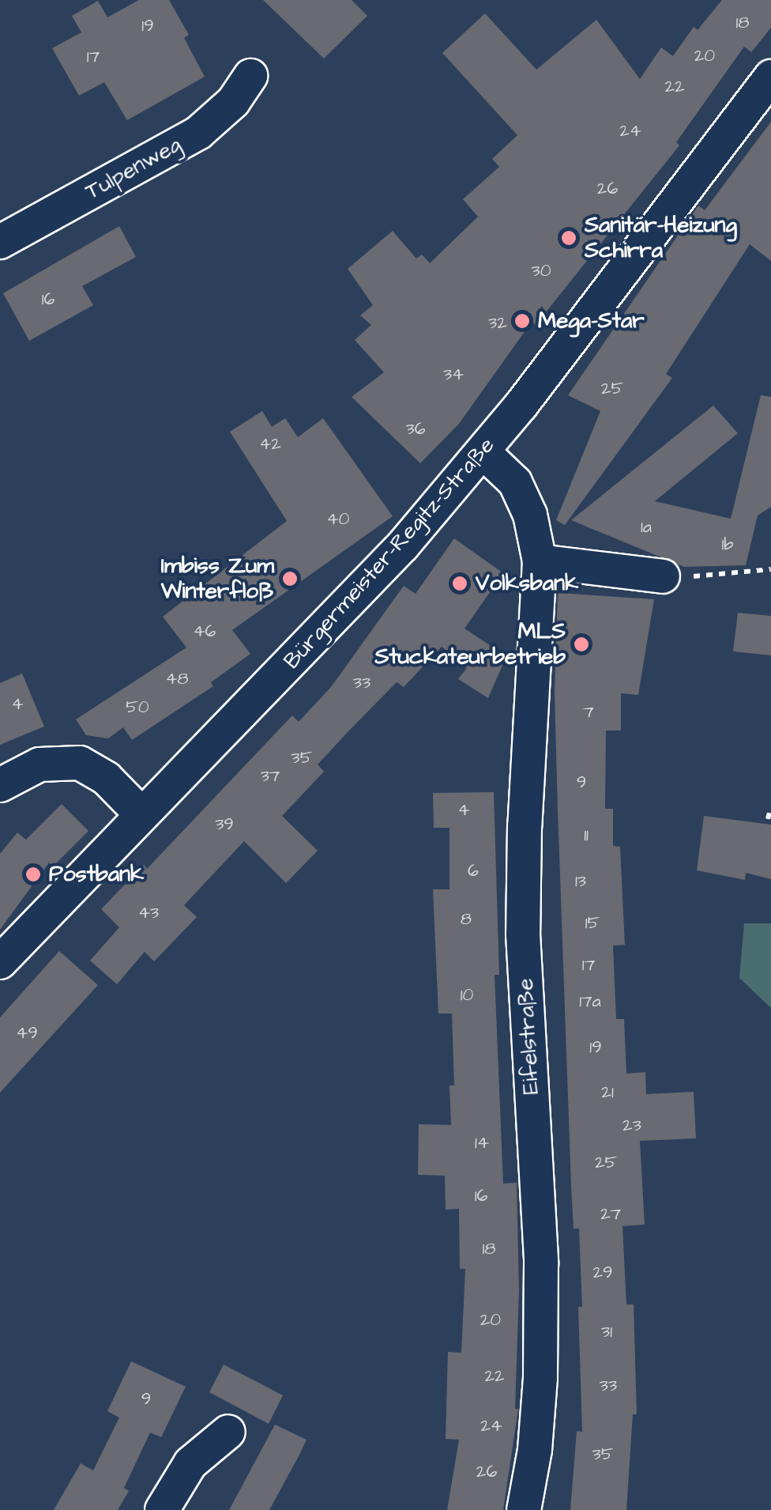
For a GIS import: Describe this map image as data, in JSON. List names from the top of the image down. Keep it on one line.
{"streets":{"street":["Tulpenweg","Bürgermeister-Regitz-Straße","Eifelstraße"]},"crossings":[["Bürgermeister-Regitz-Straße","Eifelstraße"]],"places":["Sanitär-Heizung Schirra","Mega-Star","Imbiss Zum Winterfloß","Volksbank","MLS Stuckateurbetrieb","Postbank"],"house_numbers":["18","19","20","17","22","24","26","30","16","32","34","25","36","42","40","1a","1b","46","48","33","4","50","7","35","37","9","4","39","11","6","13","43","8","15","17","10","17a","49","19","21","23","14","25","16","27","18","29","20","31","22","33","9","24","35","26"]}
